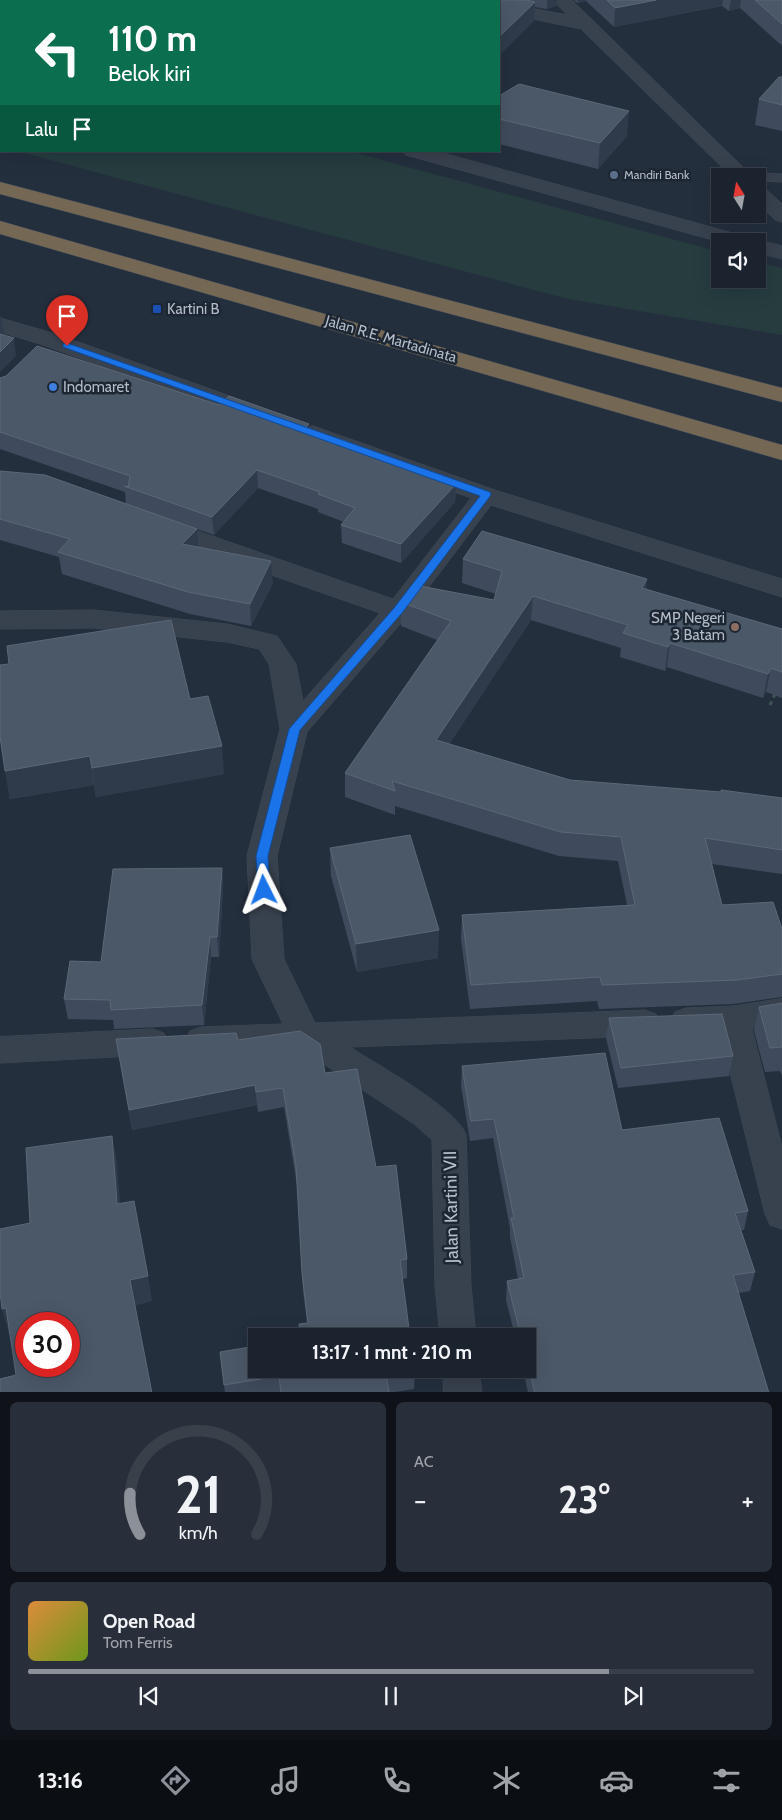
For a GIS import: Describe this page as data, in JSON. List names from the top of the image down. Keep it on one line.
{"streets":{"highway":["Jalan R.E. Martadinata"],"street":["Jalan Kartini VII"]},"places":{"other":["Mandiri Bank","Indomaret","SMP Negeri 3 Batam"],"transit":["Kartini B"]},"north":"top","page":{"turn":["110 m","Belok kiri"],"then":"Lalu","limit":"30","trip":"13:17 · 1 mnt · 210 m","tile":"AC","heat":["−","23°","+"],"song":["Open Road","Tom Ferris"],"tabs":"13:16","gauge":["21","km/h"]}}
